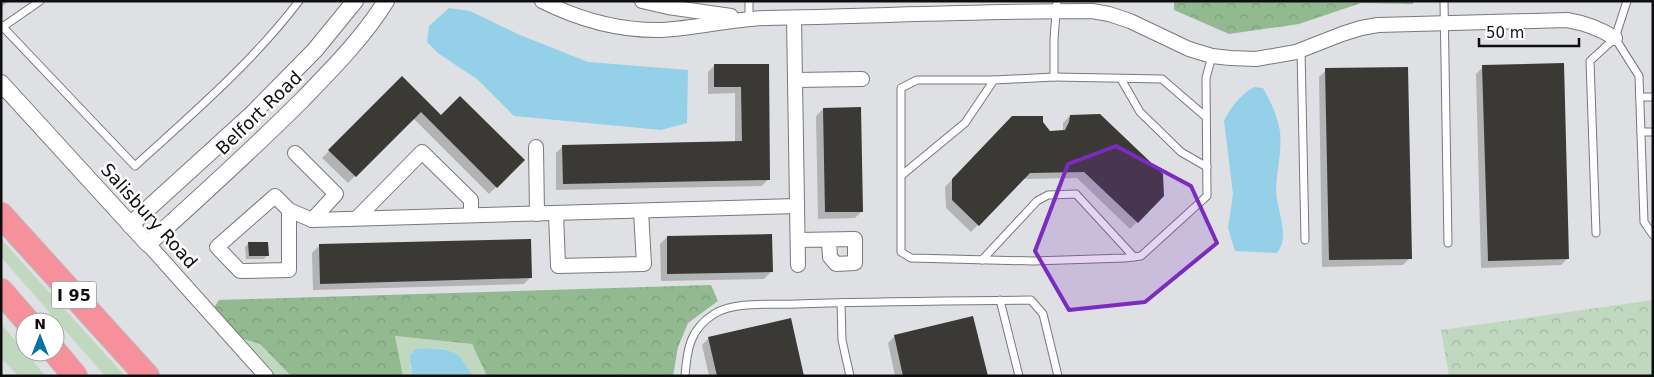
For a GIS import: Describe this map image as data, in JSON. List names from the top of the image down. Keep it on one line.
{"streets":{"highway":["I 95"],"street":["Belfort Road","Salisbury Road"]},"crossings":[["Belfort Road","Salisbury Road"]],"scale_bar":"50 m","north":"top"}
